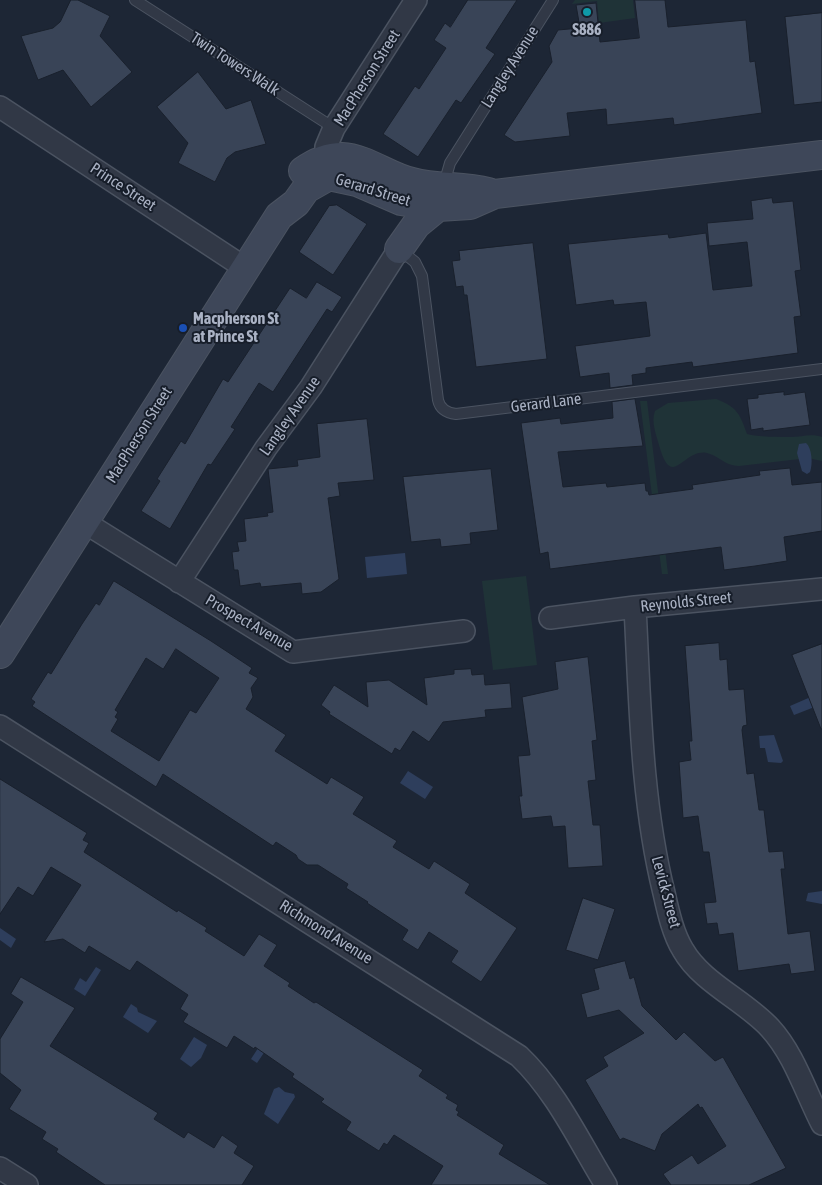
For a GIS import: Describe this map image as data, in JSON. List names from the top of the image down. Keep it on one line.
{"streets":{"main road":["MacPherson Street","Gerard Street"],"street":["Langley Avenue","Prince Street","Reynolds Street","Prospect Avenue","Levick Street","Richmond Avenue"],"lane":["Twin Towers Walk","Gerard Lane"]},"crossings":[["Twin Towers Walk","MacPherson Street"],["Langley Avenue","Gerard Street"],["Langley Avenue","Gerard Lane"],["Langley Avenue","Prospect Avenue"],["MacPherson Street","Prince Street"],["MacPherson Street","Gerard Street"],["MacPherson Street","Prospect Avenue"],["Reynolds Street","Levick Street"]],"places":["S886","Macpherson St at Prince St"]}
